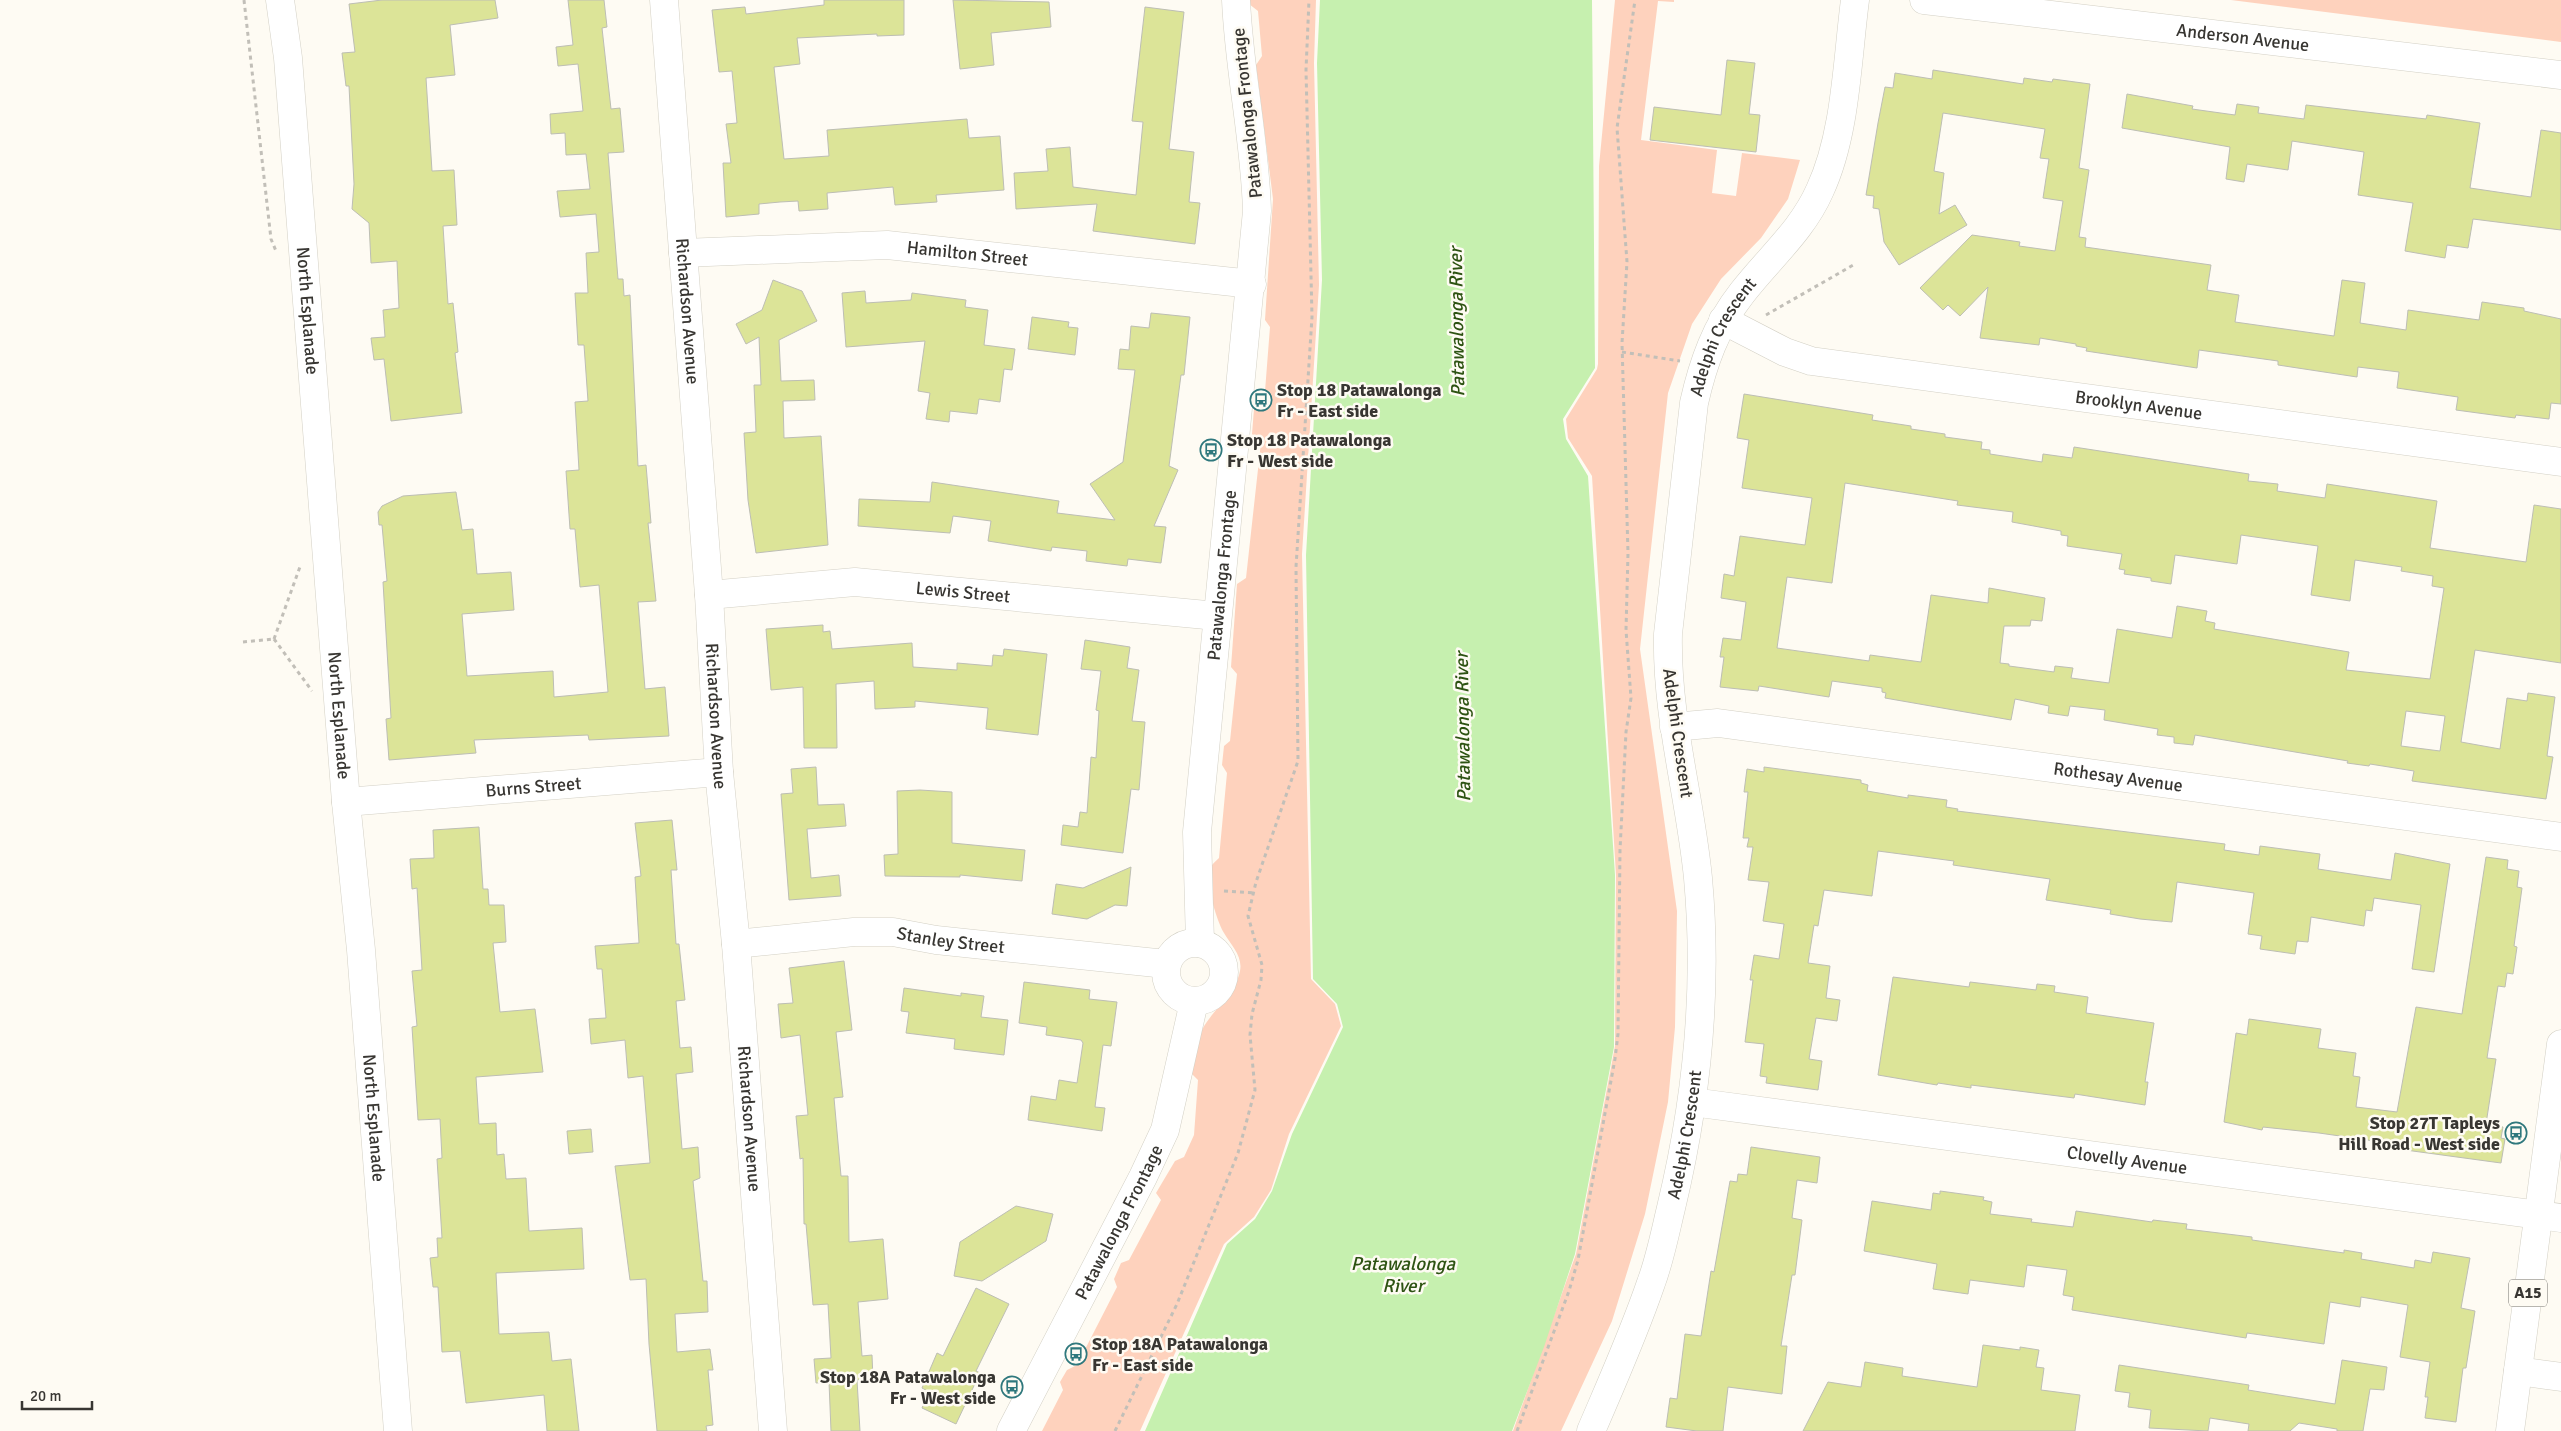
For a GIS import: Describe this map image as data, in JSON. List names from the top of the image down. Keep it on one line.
{"streets":{"street":["Anderson Avenue","Patawalonga Frontage","Hamilton Street","North Esplanade","Richardson Avenue","Adelphi Crescent","Brooklyn Avenue","Lewis Street","Rothesay Avenue","Burns Street","Stanley Street","Clovelly Avenue","A15"]},"crossings":[["Patawalonga Frontage","Hamilton Street"],["Patawalonga Frontage","Lewis Street"],["Patawalonga Frontage","Stanley Street"],["Hamilton Street","Richardson Avenue"],["North Esplanade","Burns Street"],["Richardson Avenue","Lewis Street"],["Richardson Avenue","Burns Street"],["Richardson Avenue","Stanley Street"],["Adelphi Crescent","Brooklyn Avenue"],["Adelphi Crescent","Rothesay Avenue"],["Adelphi Crescent","Clovelly Avenue"],["Clovelly Avenue","A15"]],"water":["Patawalonga River"],"places":{"bus stop":["Stop 18 Patawalonga Fr - East side","Stop 18 Patawalonga Fr - West side","Stop 27T Tapleys Hill Road - West side","Stop 18A Patawalonga Fr - East side","Stop 18A Patawalonga Fr - West side"]},"scale_bar":"20 m"}
